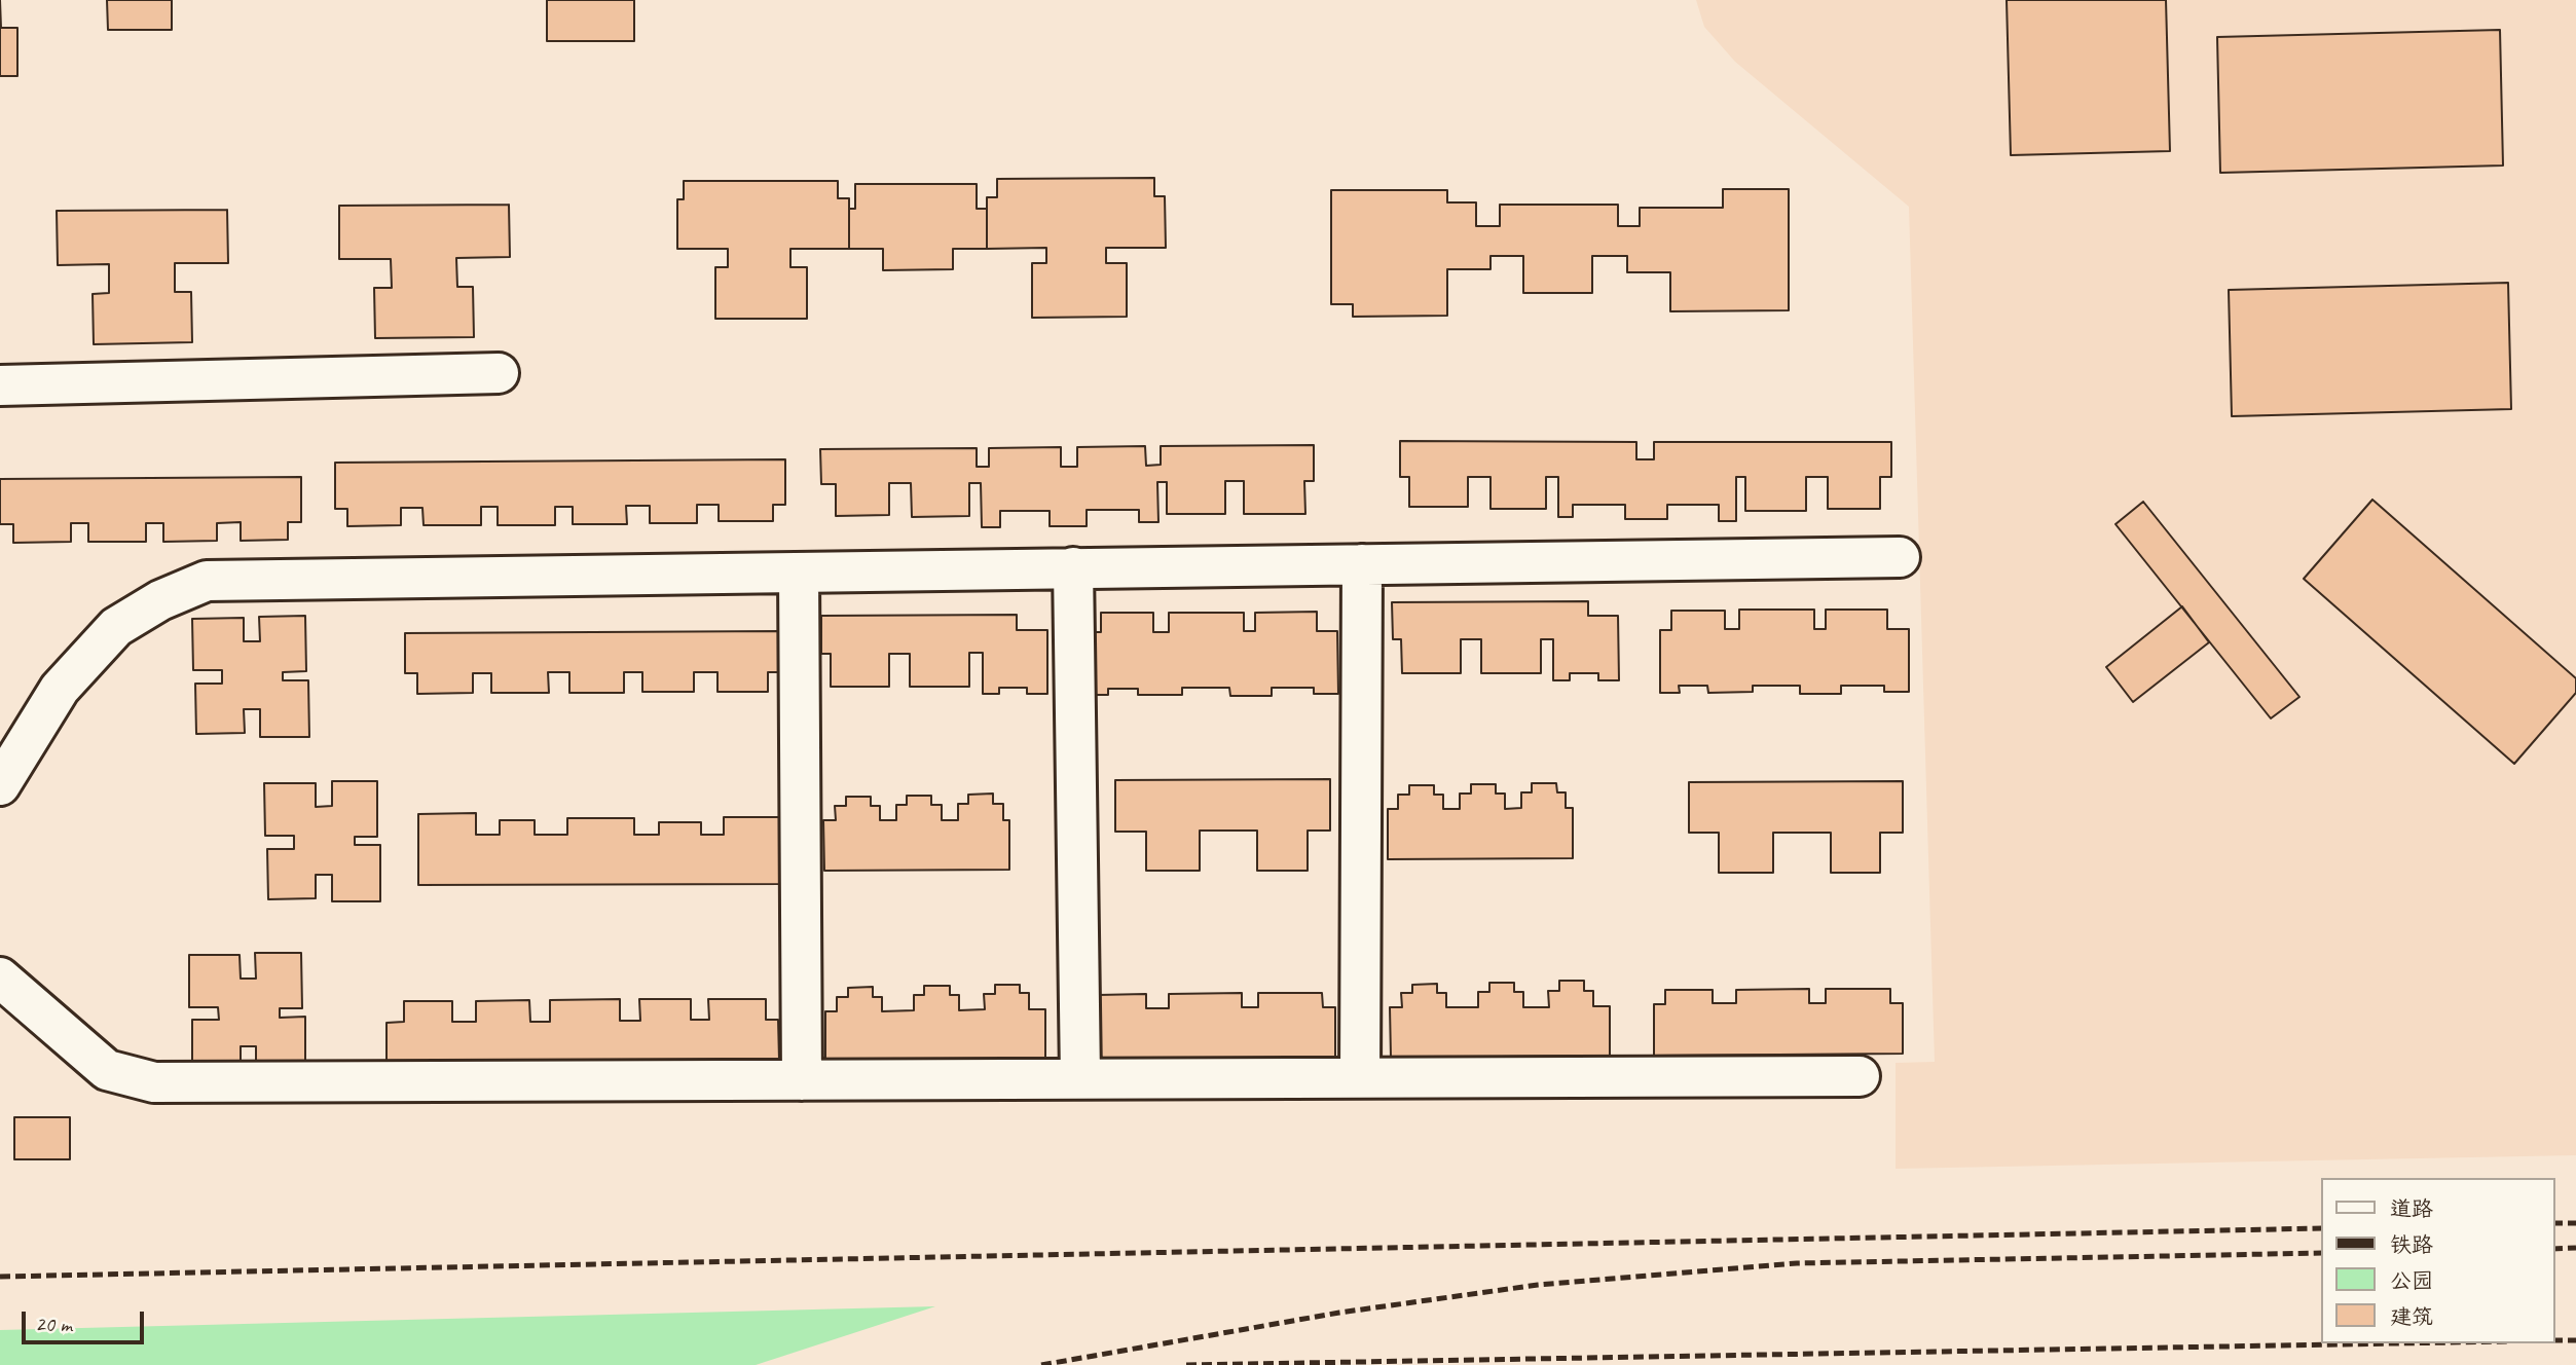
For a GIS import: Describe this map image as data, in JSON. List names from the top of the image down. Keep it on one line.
{"legend":["道路","铁路","公园","建筑"],"scale_bar":"20 m"}
